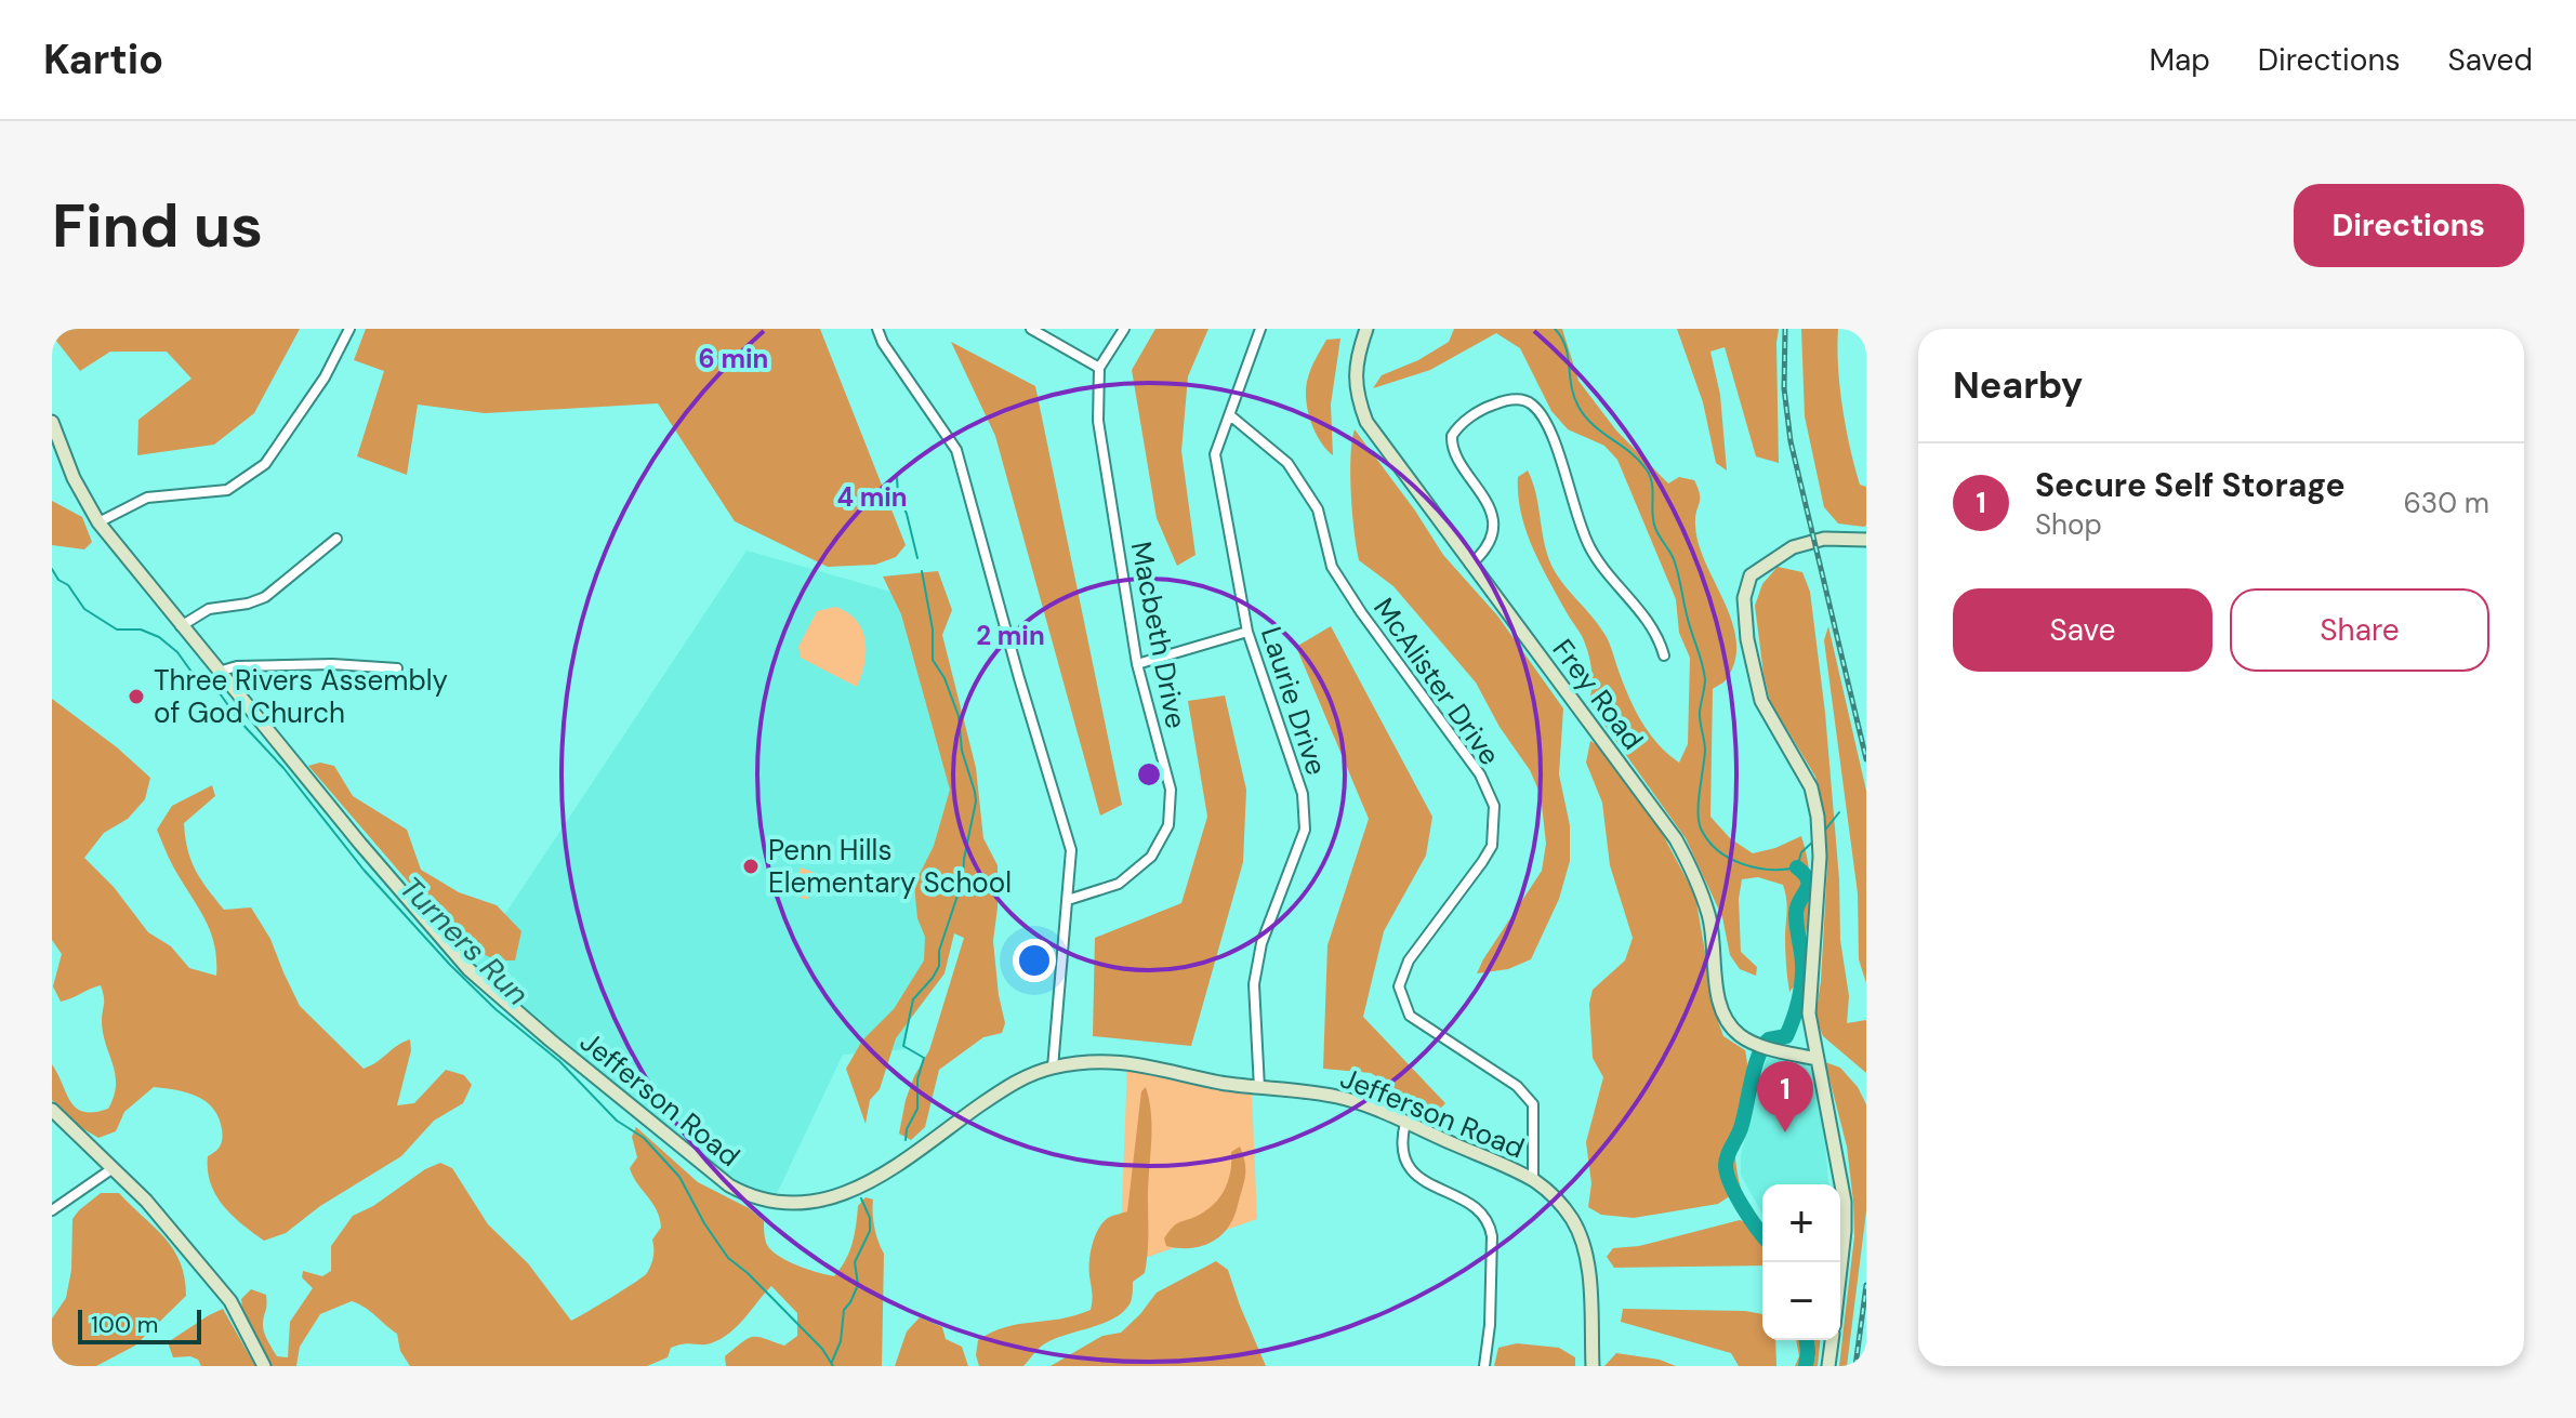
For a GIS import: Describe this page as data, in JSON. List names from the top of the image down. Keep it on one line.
{"streets":{"street":["Macbeth Drive","McAlister Drive","Frey Road","Laurie Drive","Jefferson Road"]},"crossings":[["McAlister Drive","Laurie Drive"],["McAlister Drive","Jefferson Road"],["Laurie Drive","Jefferson Road"]],"water":["Turners Run"],"places":["Three Rivers Assembly of God Church","Penn Hills Elementary School"],"scale_bar":"100 m","page":{"header":"Kartio","nav":["Map","Directions","Saved"],"buttons":["Directions",["Save","Share"]],"title":"Find us","heading":"Nearby","list":[{"mark":"1","name":"Secure Self Storage","note":"Shop","value":"630 m"}],"pins":"1","map_buttons":["+","−"],"scale":"100 m"},"rings":["6 min","4 min","2 min"]}
